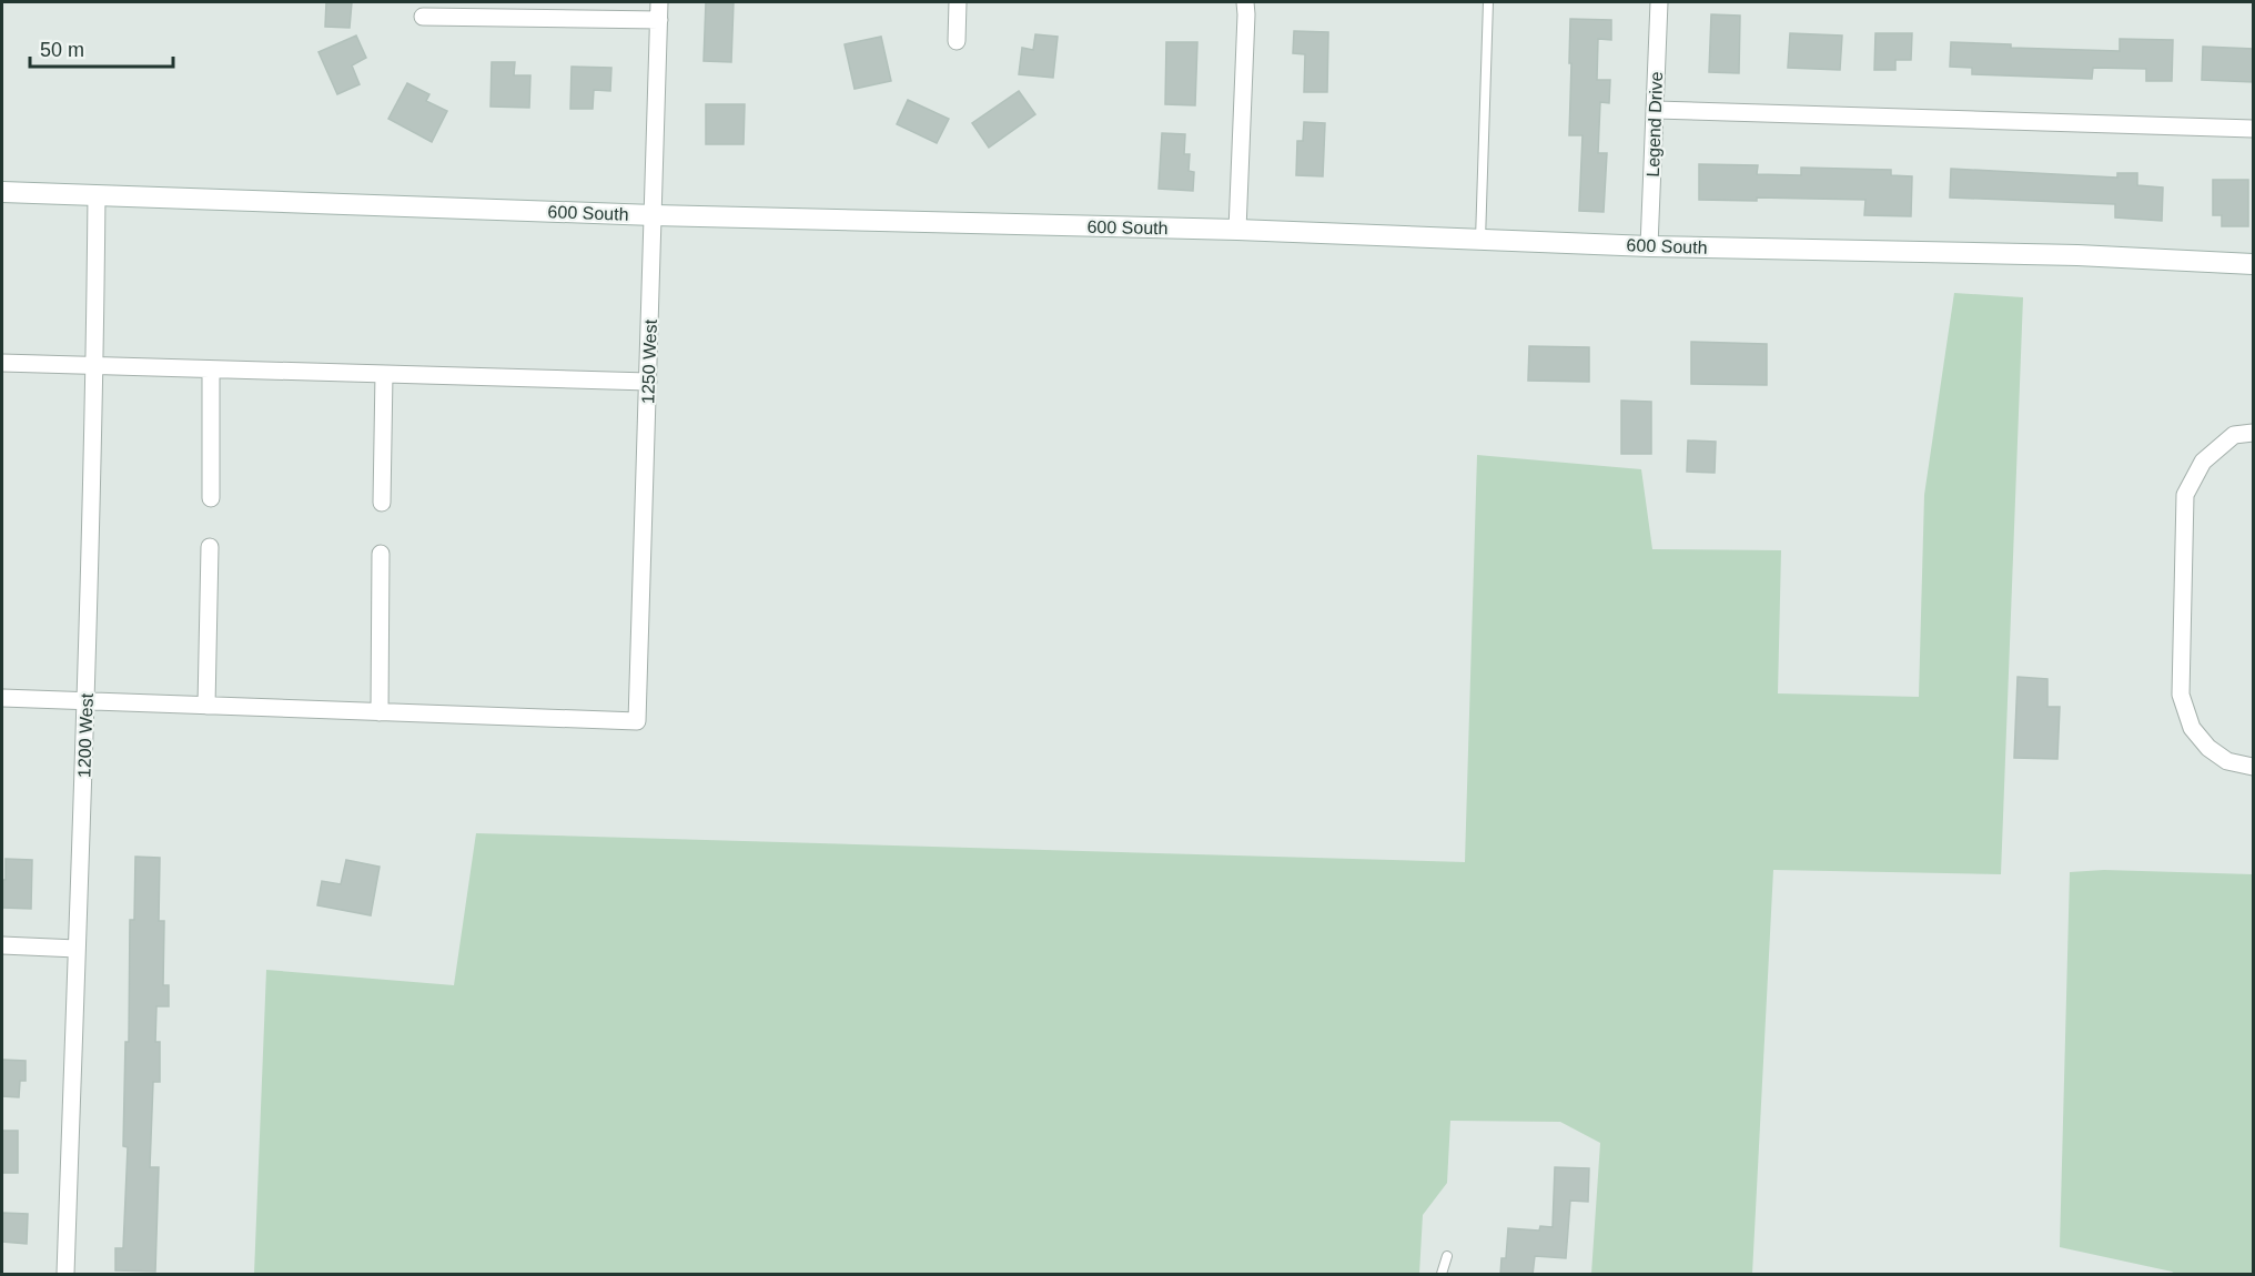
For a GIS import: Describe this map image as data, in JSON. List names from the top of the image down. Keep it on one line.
{"streets":{"main road":["600 South"],"street":["Legend Drive","1250 West","1200 West"]},"crossings":[["Legend Drive","600 South"],["600 South","1250 West"],["600 South","1200 West"]],"scale_bar":"50 m"}
